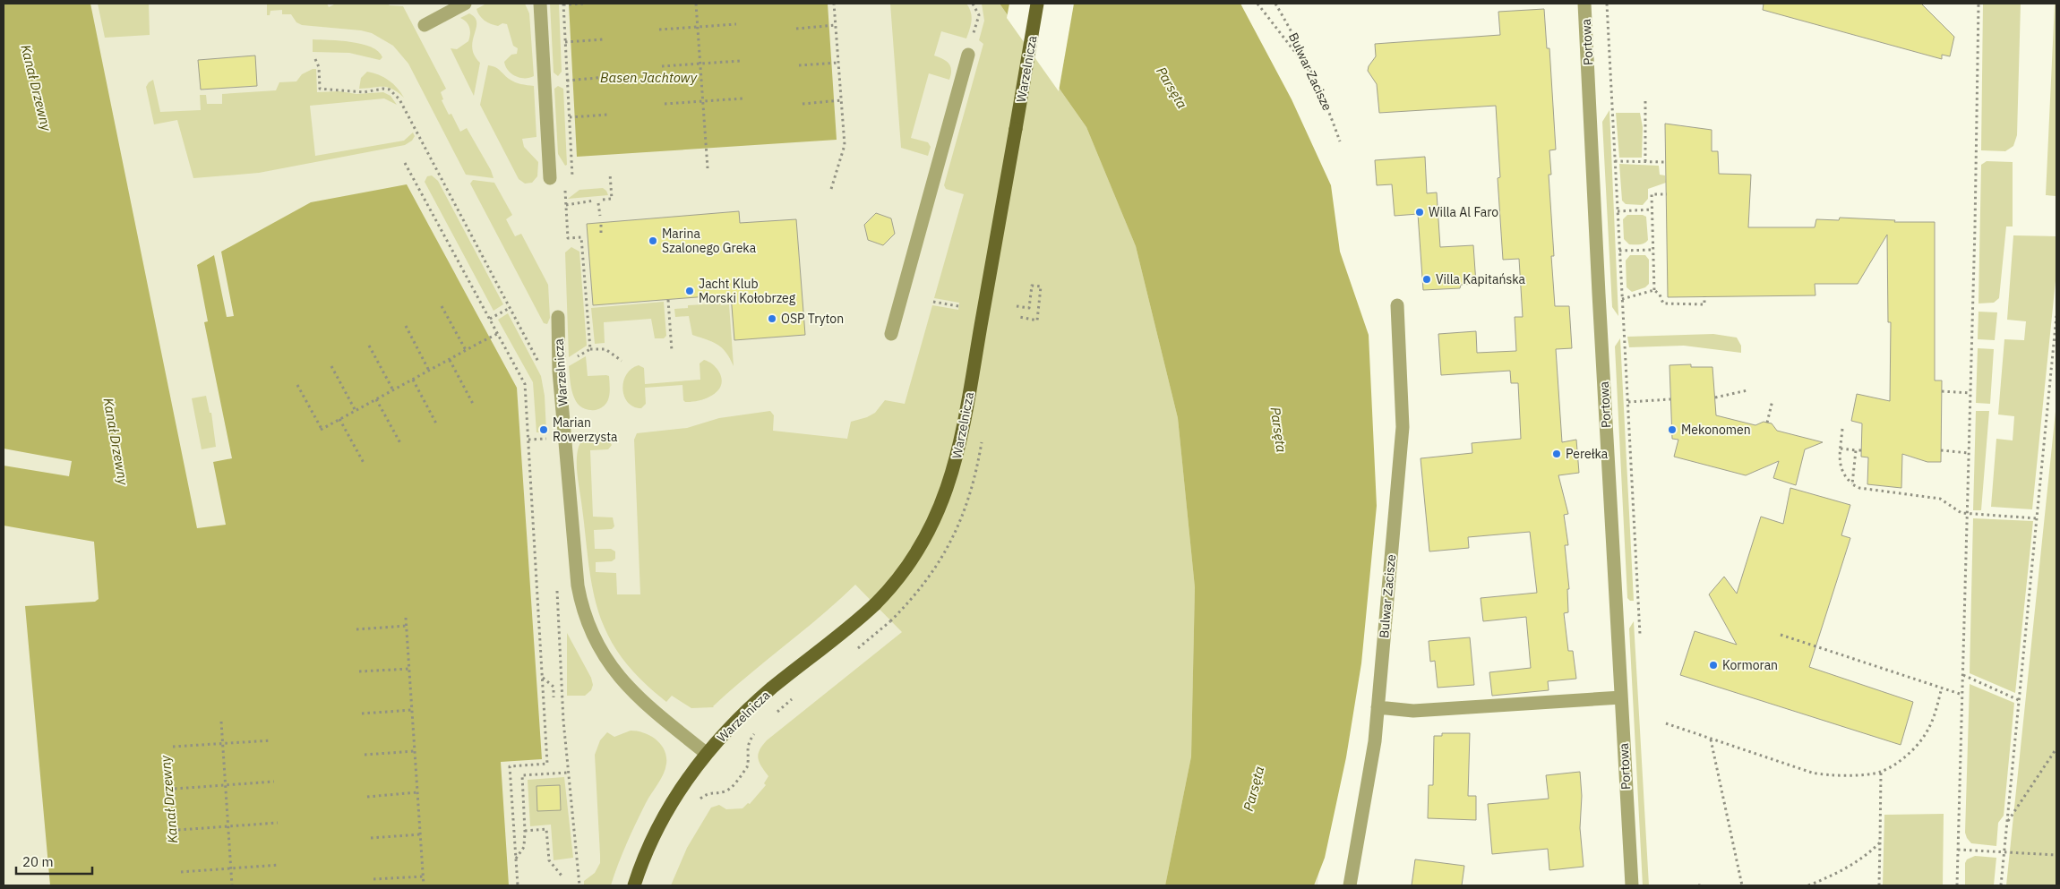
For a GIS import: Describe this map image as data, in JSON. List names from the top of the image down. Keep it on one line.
{"streets":{"main road":["Warzelnicza"],"street":["Portowa","Bulwar Zacisze"]},"water":["Basen Jachtowy","Kanał Drzewny","Parsęta"],"places":["Willa Al Faro","Marina Szalonego Greka","Villa Kapitańska","Jacht Klub Morski Kołobrzeg","OSP Tryton","Marian Rowerzysta","Mekonomen","Perełka","Kormoran"],"scale_bar":"20 m"}
